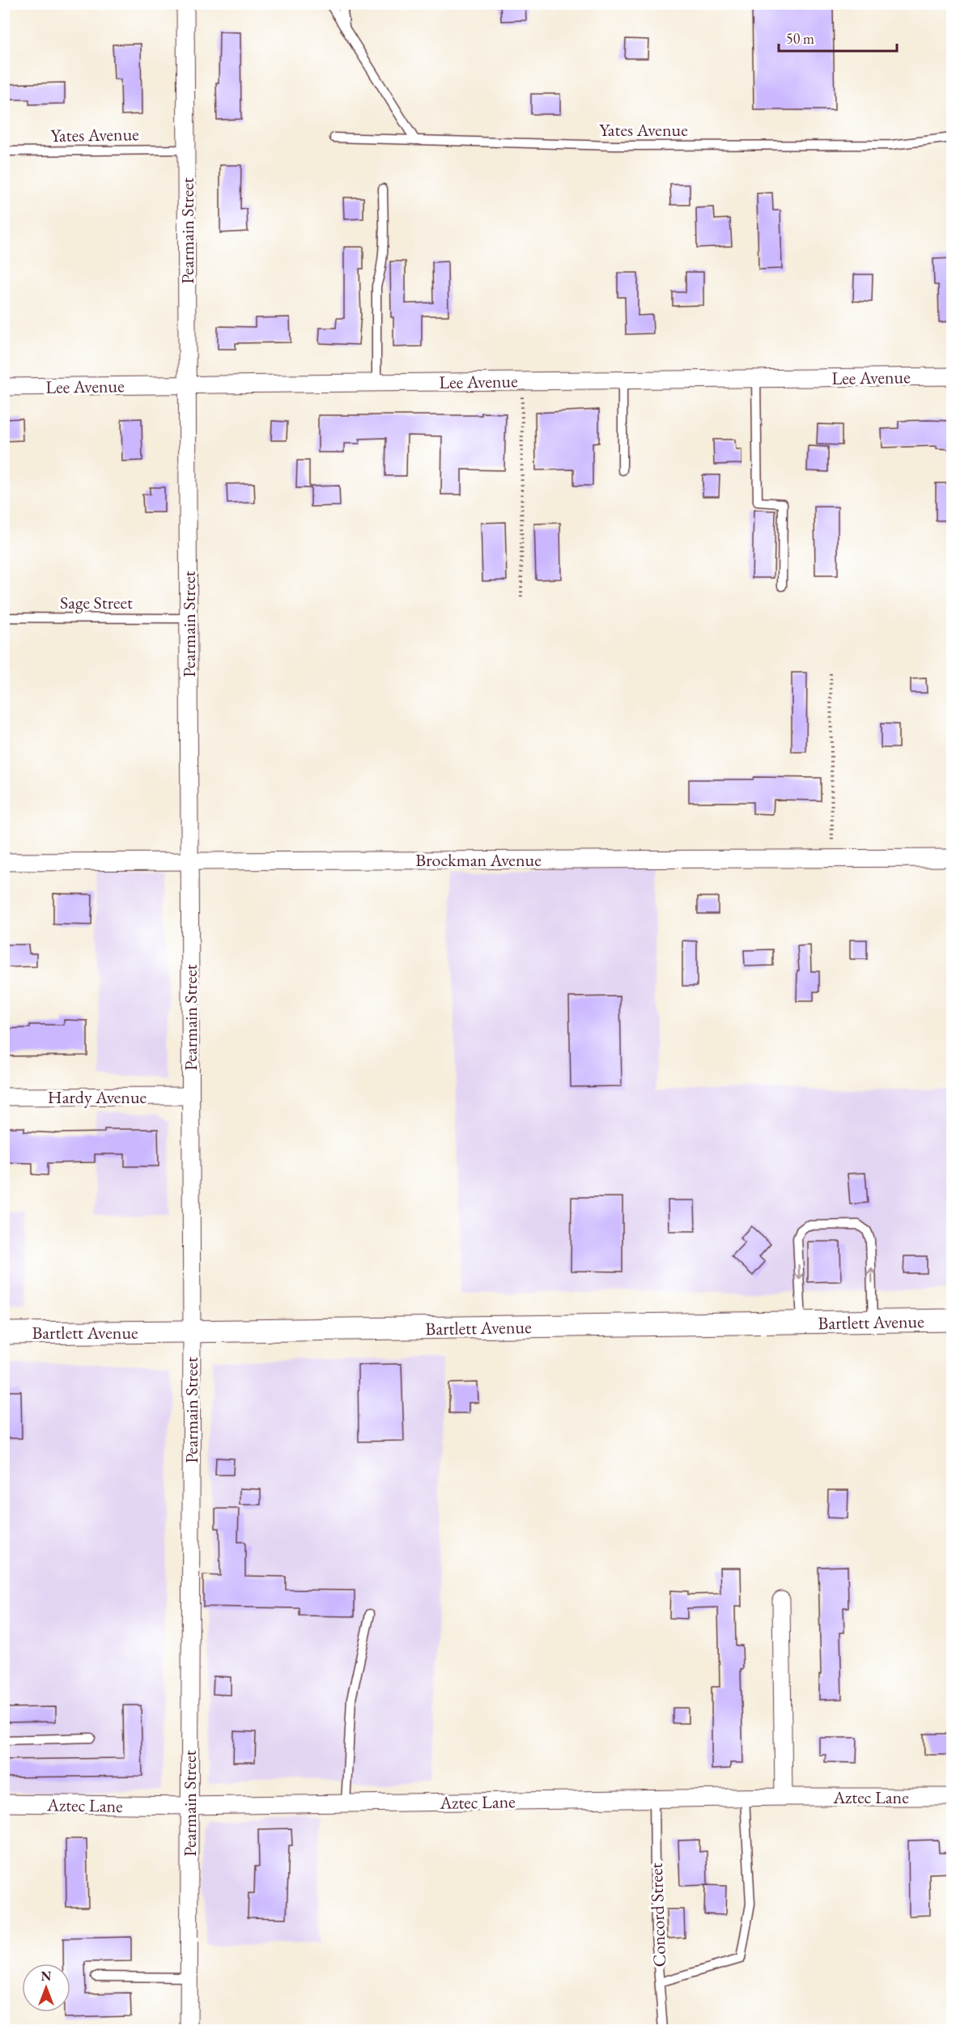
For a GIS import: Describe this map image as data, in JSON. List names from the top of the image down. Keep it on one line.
{"streets":{"street":["Pearmain Street","Lee Avenue","Brockman Avenue","Hardy Avenue","Bartlett Avenue","Aztec Lane"],"lane":["Yates Avenue","Sage Street","Concord Street"]},"crossings":[["Yates Avenue","Pearmain Street"],["Pearmain Street","Lee Avenue"],["Pearmain Street","Sage Street"],["Pearmain Street","Brockman Avenue"],["Pearmain Street","Hardy Avenue"],["Pearmain Street","Bartlett Avenue"],["Pearmain Street","Aztec Lane"],["Aztec Lane","Concord Street"]],"scale_bar":"50 m","north":"top"}
